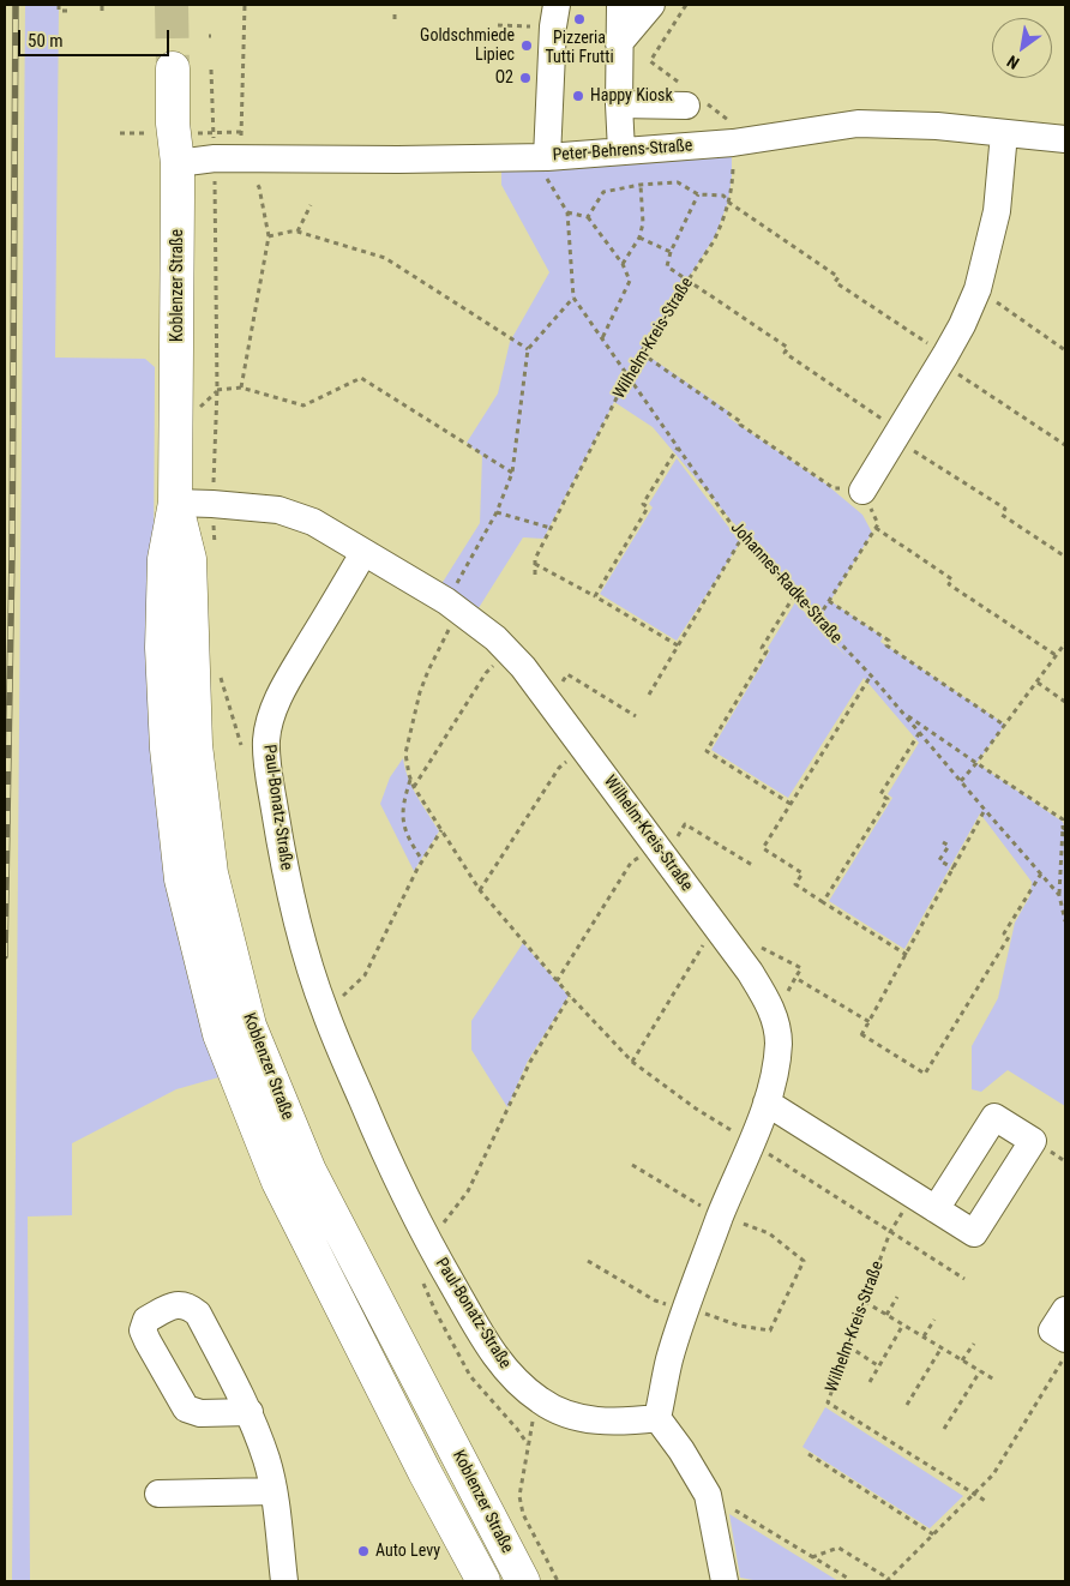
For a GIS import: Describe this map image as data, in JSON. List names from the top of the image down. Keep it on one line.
{"streets":{"main road":["Koblenzer Straße"],"street":["Peter-Behrens-Straße","Wilhelm-Kreis-Straße","Paul-Bonatz-Straße"],"path":["Johannes-Radke-Straße"]},"crossings":[["Peter-Behrens-Straße","Koblenzer Straße"],["Peter-Behrens-Straße","Wilhelm-Kreis-Straße"],["Koblenzer Straße","Wilhelm-Kreis-Straße"],["Wilhelm-Kreis-Straße","Johannes-Radke-Straße"],["Wilhelm-Kreis-Straße","Paul-Bonatz-Straße"]],"places":["Pizzeria Tutti Frutti","Goldschmiede Lipiec","O2","Happy Kiosk","Auto Levy"],"scale_bar":"50 m","north":"bottom left"}
